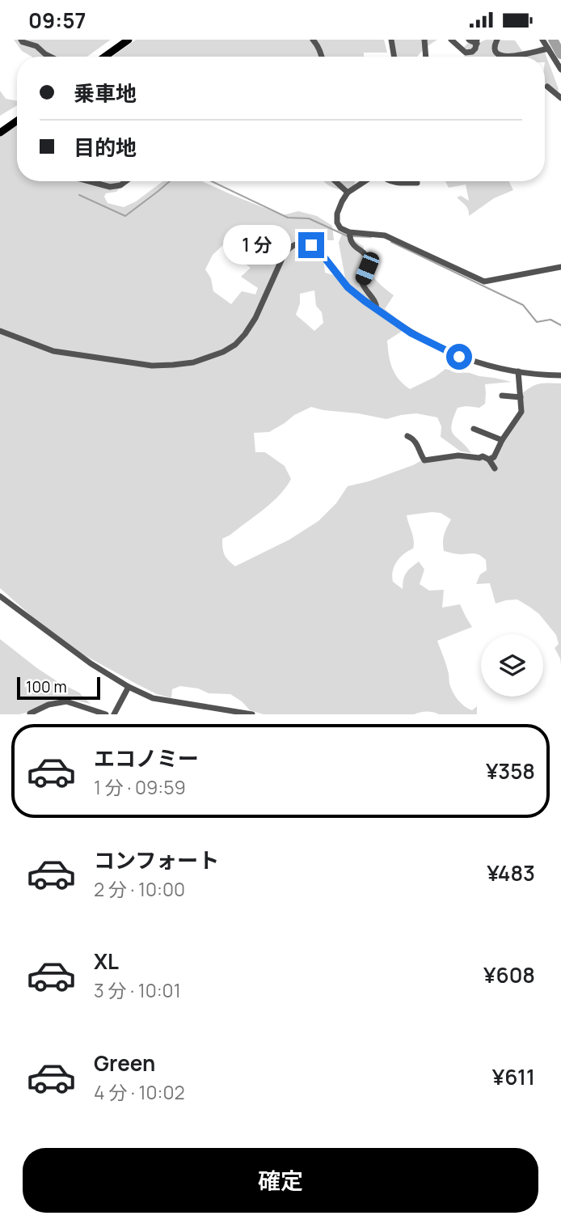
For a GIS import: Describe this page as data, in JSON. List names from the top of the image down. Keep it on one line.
{"scale_bar":"100 m","page":{"status":"09:57","banner":["乗車地","目的地"],"bubble":"1 分","scale":"100 m","list":[{"name":"エコノミー","note":"1 分 · 09:59","value":"¥358"},{"name":"コンフォート","note":"2 分 · 10:00","value":"¥483"},{"name":"XL","note":"3 分 · 10:01","value":"¥608"},{"name":"Green","note":"4 分 · 10:02","value":"¥611"}],"buttons":"確定"}}
